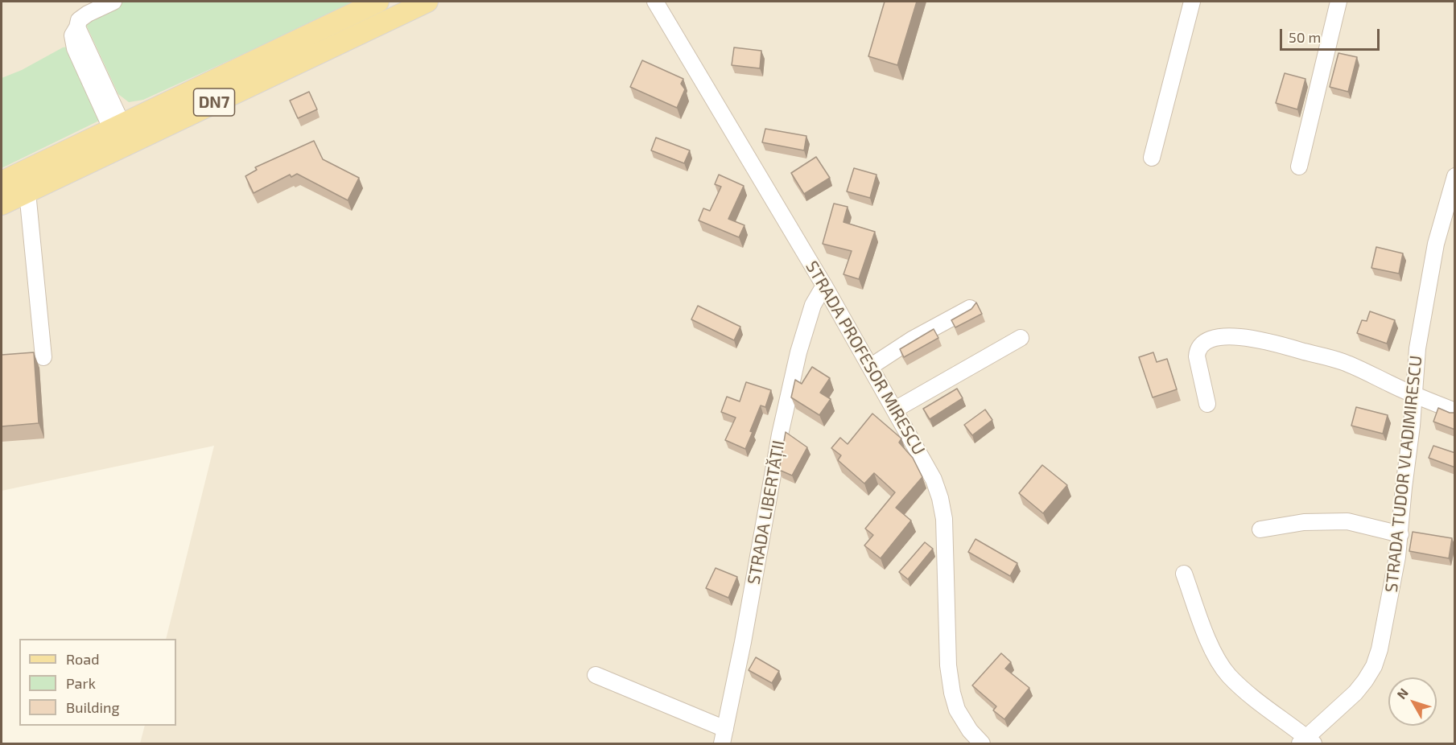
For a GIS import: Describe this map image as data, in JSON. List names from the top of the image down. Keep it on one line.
{"streets":{"main road":["DN7"],"street":["STRADA PROFESOR MIRESCU","STRADA TUDOR VLADIMIRESCU","STRADA LIBERTĂȚII"]},"crossings":[["STRADA PROFESOR MIRESCU","STRADA LIBERTĂȚII"]],"legend":["Road","Park","Building"],"scale_bar":"50 m","north":"top left"}
